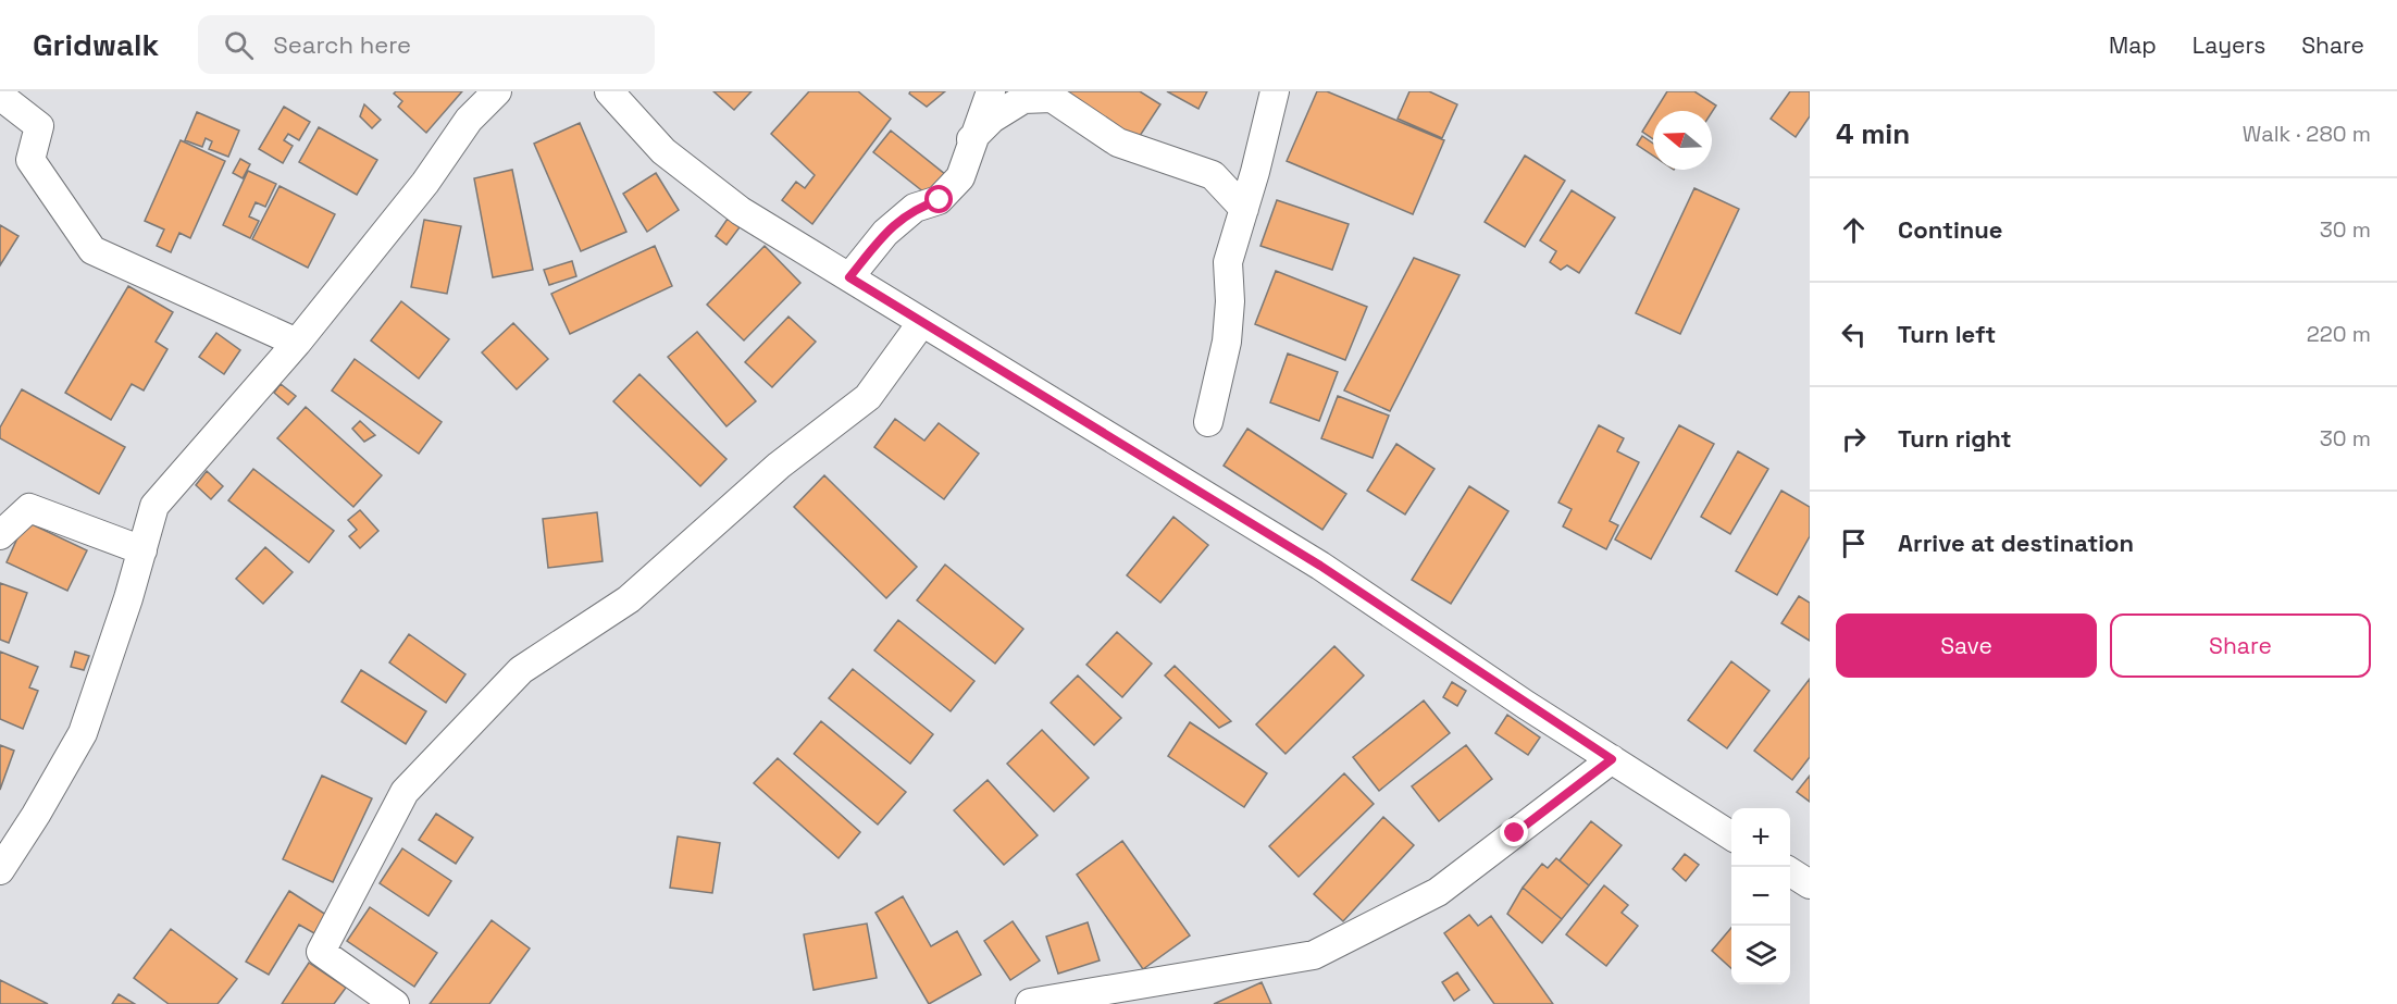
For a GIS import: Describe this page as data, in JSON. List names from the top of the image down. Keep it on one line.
{"north":"left","page":{"header":"Gridwalk","search":"Search here","nav":["Map","Layers","Share"],"heading":["4 min","Walk · 280 m"],"list":[["Continue","30 m"],["Turn left","220 m"],["Turn right","30 m"],"Arrive at destination"],"buttons":["Save","Share"],"map_buttons":["+","−"]}}
